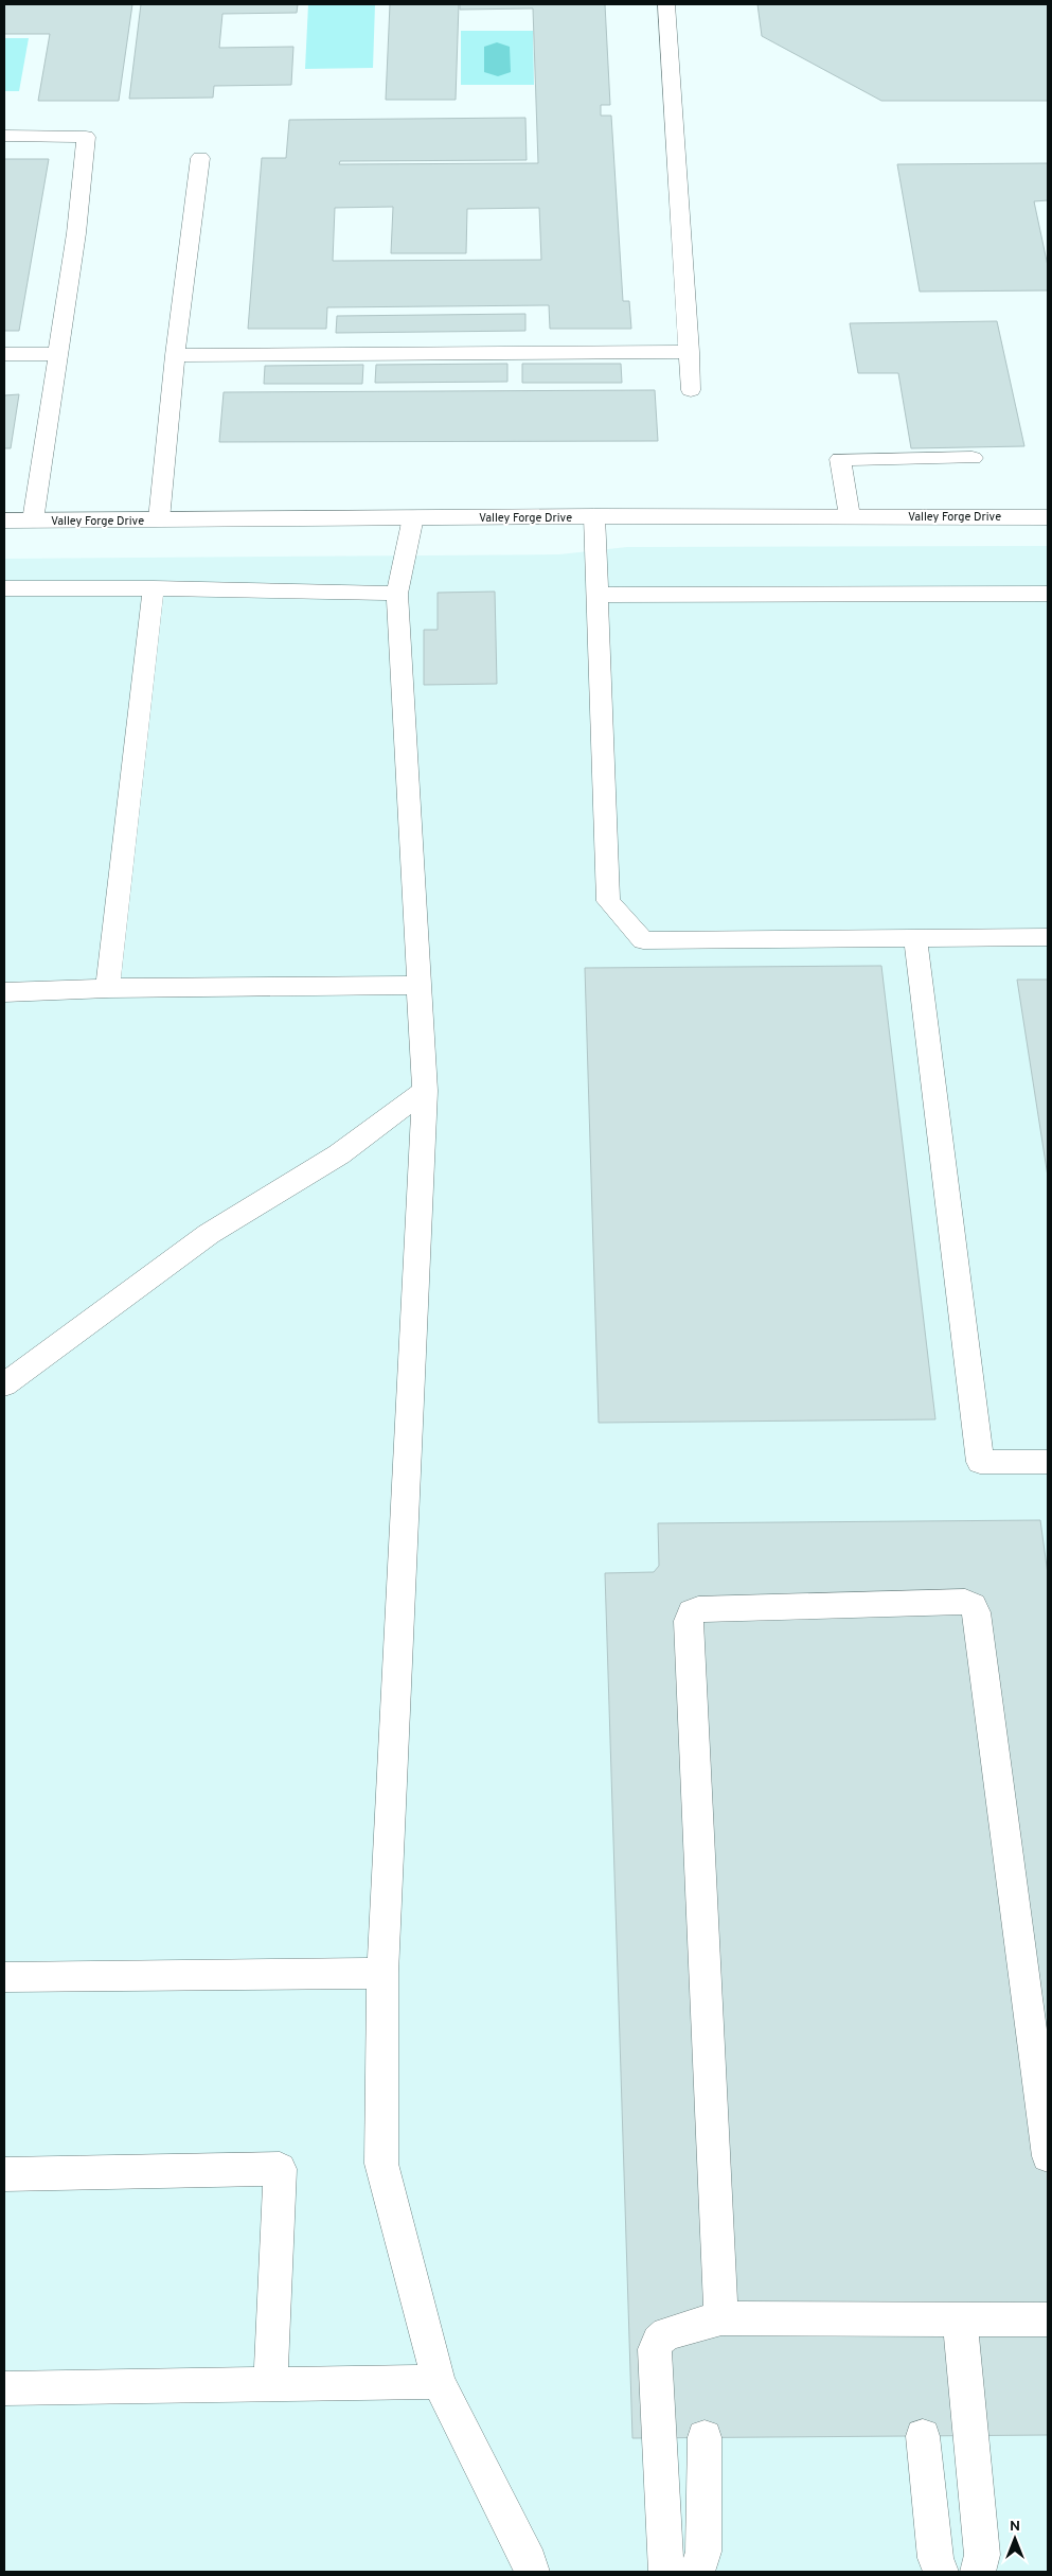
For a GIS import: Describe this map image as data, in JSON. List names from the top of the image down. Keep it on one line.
{"streets":{"street":["Valley Forge Drive"]},"north":"top"}
